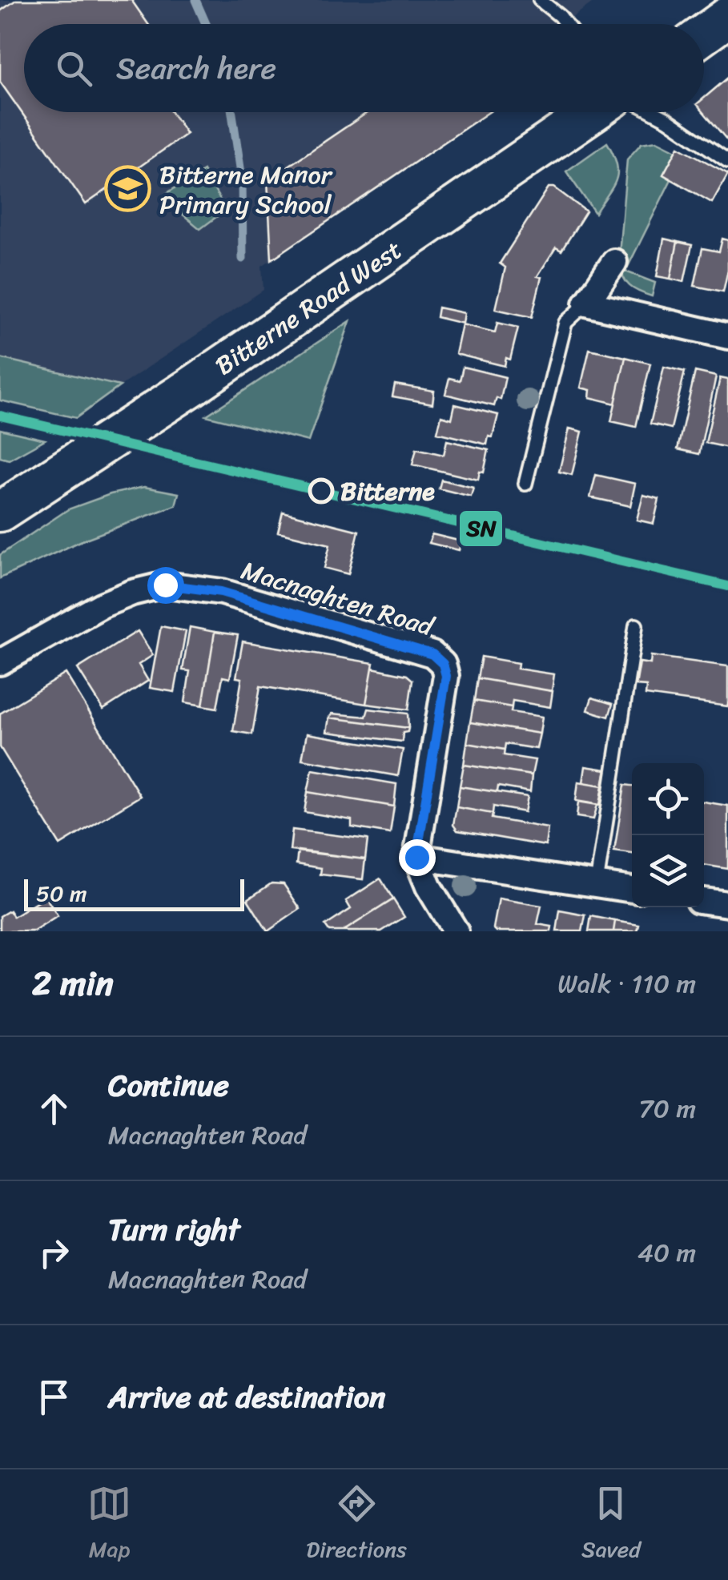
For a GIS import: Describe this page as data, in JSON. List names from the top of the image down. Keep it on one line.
{"streets":{"main road":["Bitterne Road West"],"street":["Macnaghten Road"]},"places":{"school or university":["Bitterne Manor Primary School"],"other":["Bitterne"]},"lines":["transit line SN"],"scale_bar":"50 m","page":{"search":"Search here","scale":"50 m","heading":["2 min","Walk · 110 m"],"list":[["Continue","Macnaghten Road","70 m"],["Turn right","Macnaghten Road","40 m"],"Arrive at destination"],"nav":["Map","Directions","Saved"]}}
